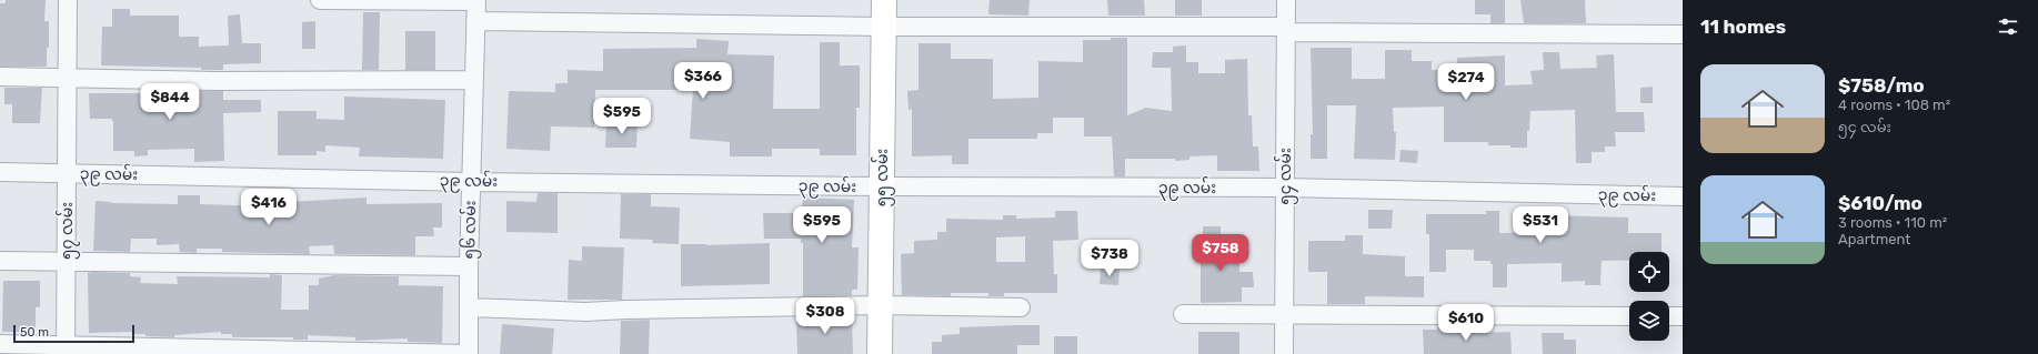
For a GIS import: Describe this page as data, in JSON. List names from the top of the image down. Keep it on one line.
{"streets":{"main road":["၅၅ လမ်း"],"street":["၃၉ လမ်း","၅၄ လမ်း","၅၆ လမ်း","၅၇ လမ်း"]},"crossings":[["၃၉ လမ်း","၅၄ လမ်း"],["၃၉ လမ်း","၅၅ လမ်း"],["၃၉ လမ်း","၅၆ လမ်း"],["၃၉ လမ်း","၅၇ လမ်း"]],"scale_bar":"50 m","page":{"heading":"11 homes","list":[{"name":"$758/mo","note":"4 rooms · 108 m² · ၅၄ လမ်း"},{"name":"$610/mo","note":"3 rooms · 110 m² · Apartment"}],"price":["$366","$274","$844","$595","$416","$595","$531","$758","$738","$308","$610"],"scale":"50 m"}}
